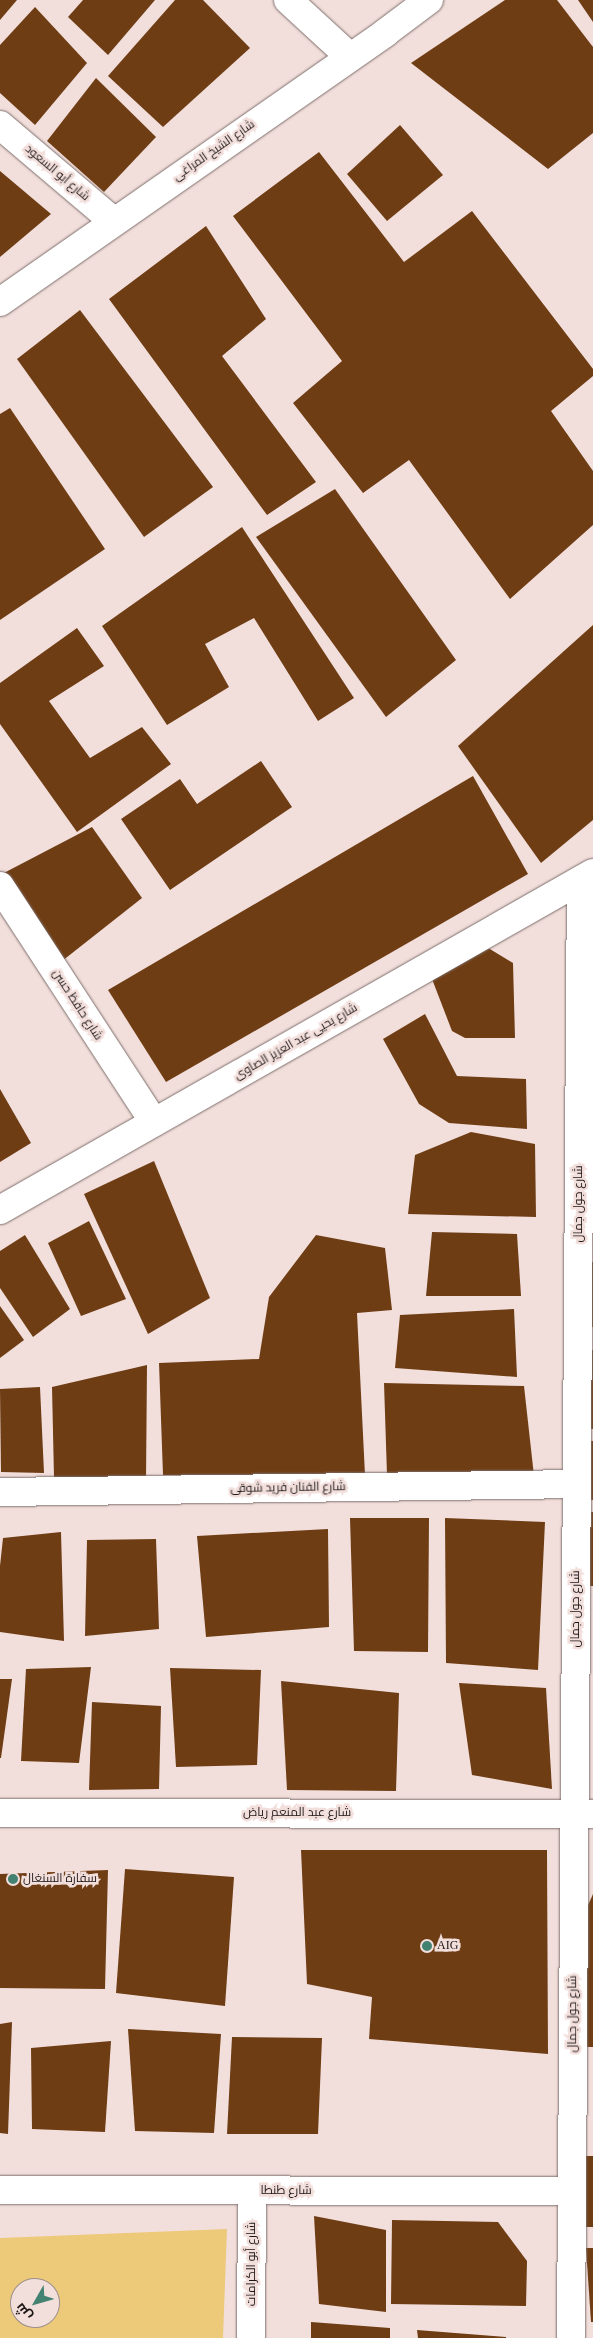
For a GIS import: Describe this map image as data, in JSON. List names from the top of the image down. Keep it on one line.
{"streets":{"street":["شارع الشيخ المراغى","شارع أبو السعود","شارع حافظ حسن","شارع يحيى عبد العزيز الصاوى","شارع جول جمال","شارع الفنان فريد شوقى","شارع عبد المنعم رياض","شارع طنطا","شارع أبو الكرامات"]},"crossings":[["شارع الشيخ المراغى","شارع أبو السعود"],["شارع حافظ حسن","شارع يحيى عبد العزيز الصاوى"],["شارع يحيى عبد العزيز الصاوى","شارع جول جمال"],["شارع جول جمال","شارع الفنان فريد شوقى"],["شارع جول جمال","شارع عبد المنعم رياض"],["شارع جول جمال","شارع طنطا"],["شارع طنطا","شارع أبو الكرامات"]],"places":["سفارة السنغال","AIG"],"north":"bottom left"}
